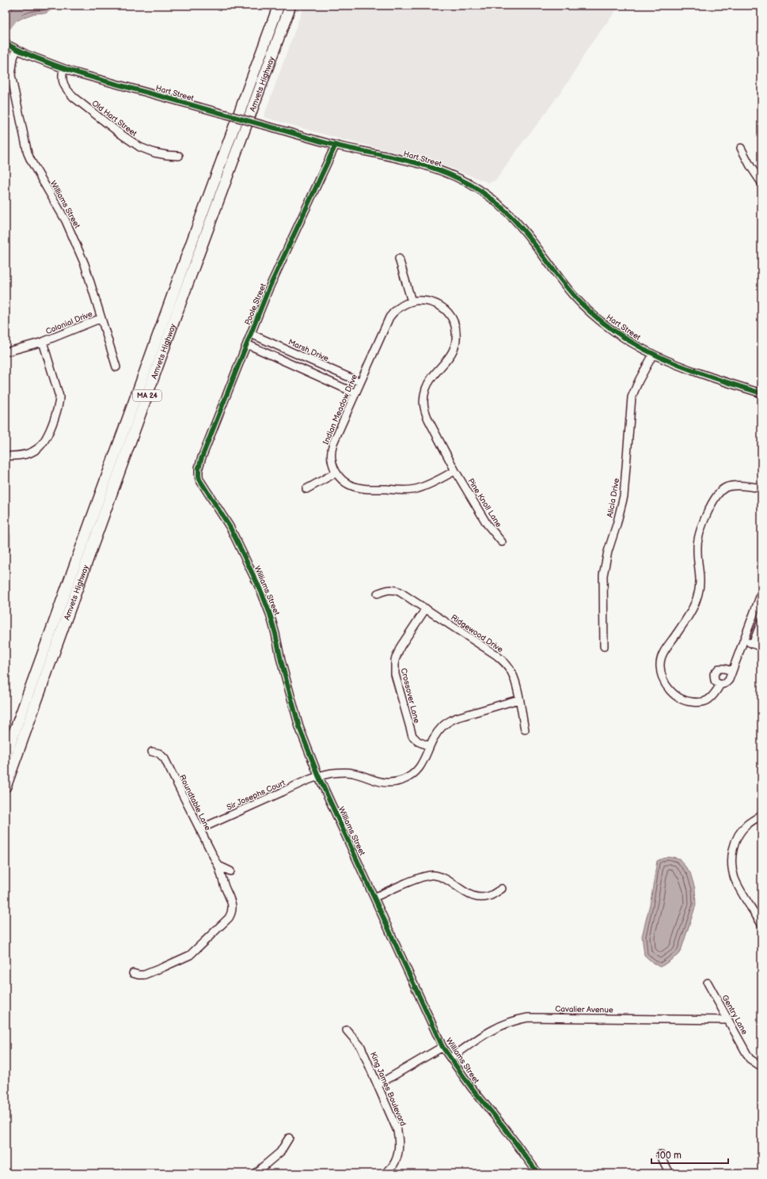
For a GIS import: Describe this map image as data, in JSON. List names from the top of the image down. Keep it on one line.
{"streets":{"highway":["Amvets Highway","MA 24"],"street":["Hart Street","Old Hart Street","Williams Street","Poole Street","Colonial Drive","Marsh Drive","Indian Meadow Drive","Alicia Drive","Pine Knoll Lane","Ridgewood Drive","Crossover Lane","Sir Josephs Court","Roundtable Lane","Cavalier Avenue","Gentry Lane","King James Boulevard"]},"crossings":[["Hart Street","Old Hart Street"],["Hart Street","Williams Street"],["Hart Street","Poole Street"],["Hart Street","Alicia Drive"],["Williams Street","Poole Street"],["Williams Street","Colonial Drive"],["Williams Street","Sir Josephs Court"],["Williams Street","Cavalier Avenue"],["Poole Street","Marsh Drive"],["Marsh Drive","Indian Meadow Drive"],["Indian Meadow Drive","Pine Knoll Lane"],["Ridgewood Drive","Crossover Lane"],["Ridgewood Drive","Sir Josephs Court"],["Crossover Lane","Sir Josephs Court"],["Sir Josephs Court","Roundtable Lane"],["Cavalier Avenue","Gentry Lane"]],"scale_bar":"100 m"}
